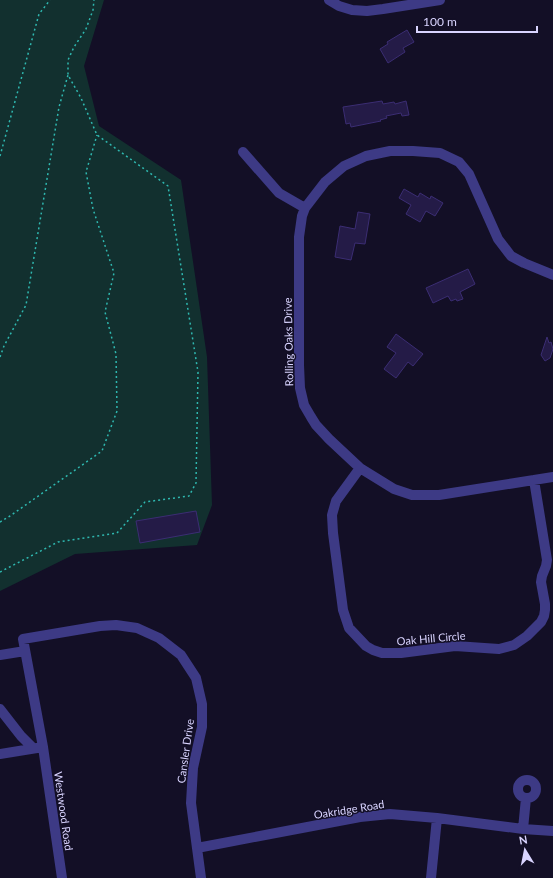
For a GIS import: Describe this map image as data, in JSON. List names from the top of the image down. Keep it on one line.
{"streets":{"street":["Rolling Oaks Drive","Oak Hill Circle","Cansler Drive","Oakridge Road","Westwood Road"]},"crossings":[["Rolling Oaks Drive","Oak Hill Circle"],["Cansler Drive","Oakridge Road"],["Cansler Drive","Westwood Road"]],"scale_bar":"100 m","north":"top"}
